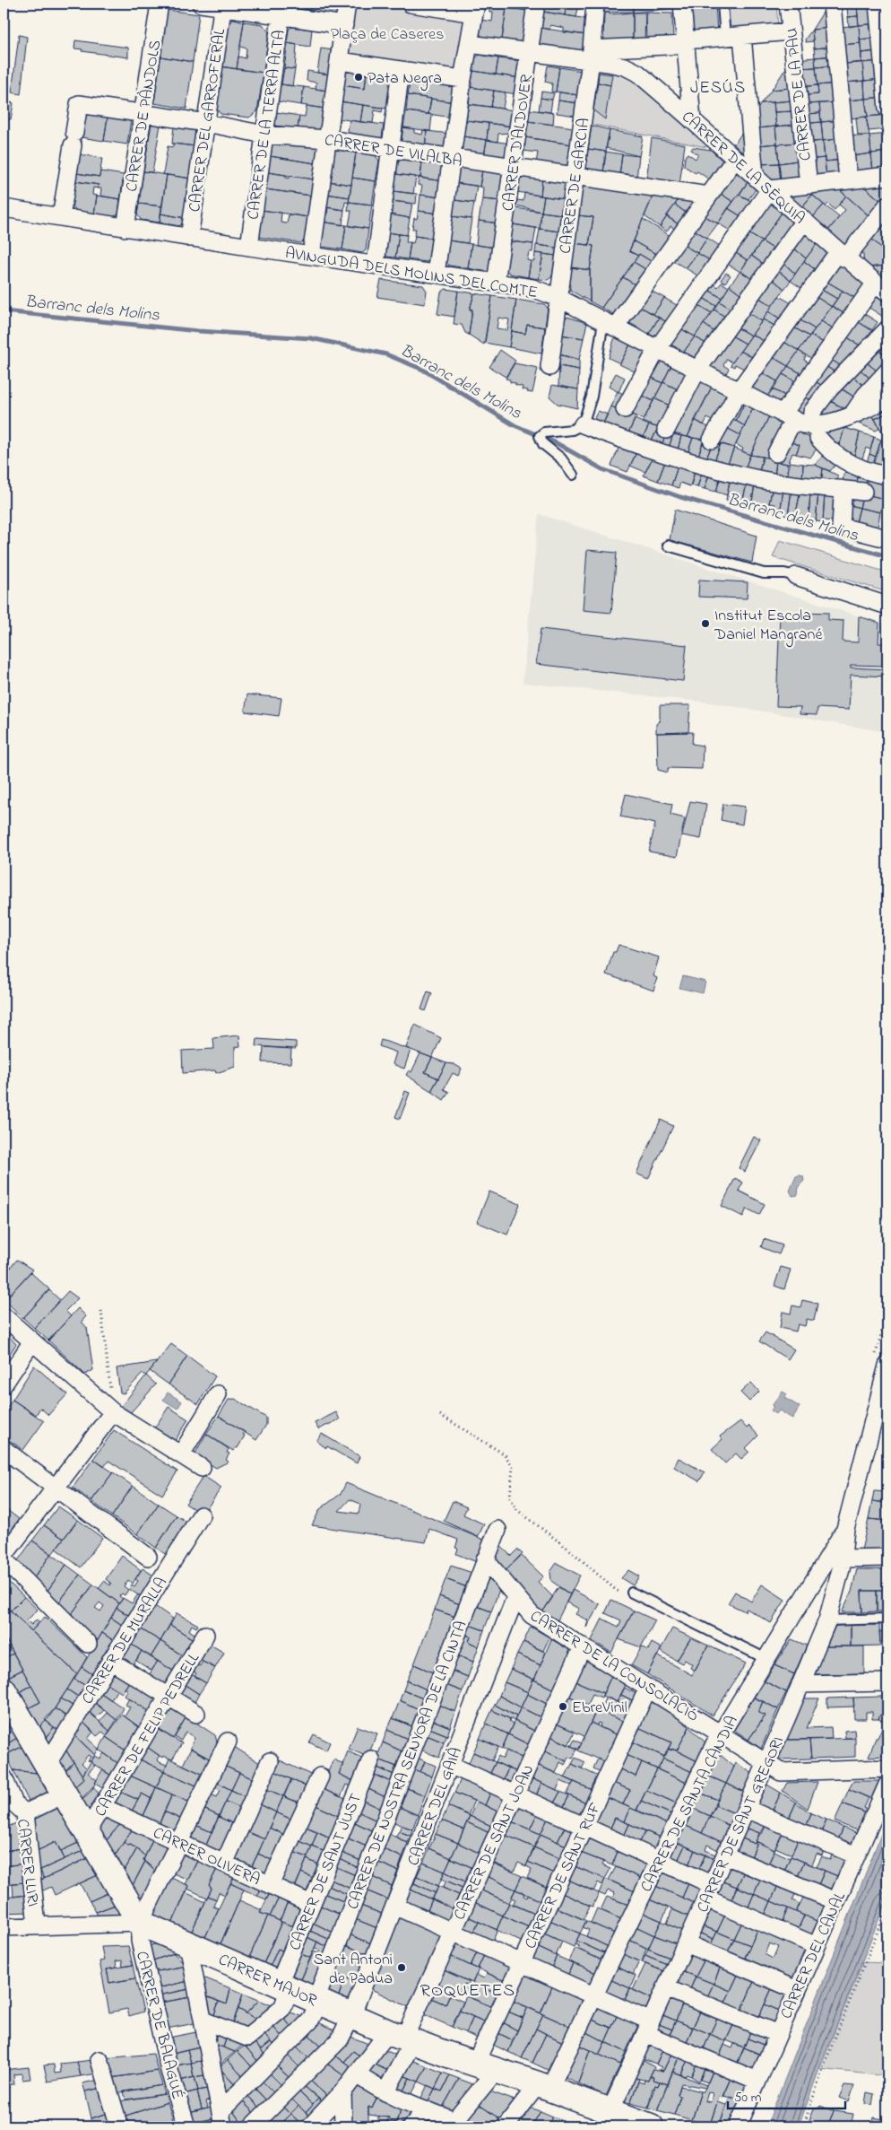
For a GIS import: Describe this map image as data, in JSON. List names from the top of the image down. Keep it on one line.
{"streets":{"street":["CARRER DE LA PAU","CARRER DE PÀNDOLS","CARRER DEL GARROFERAL","CARRER DE LA TERRA ALTA","CARRER D'ALDOVER","CARRER DE VILALBA","CARRER DE LA SÈQUIA","CARRER DE GARCIA","AVINGUDA DELS MOLINS DEL COMTE","CARRER DE MURALLA","CARRER DE LA CONSOLACIÓ","CARRER DE FELIP PEDRELL","CARRER DE NOSTRA SENYORA DE LA CINTA","CARRER DE SANTA CÀNDIA","CARRER DEL GAIÀ","CARRER DE SANT GREGORI","CARRER DE SANT JOAN","CARRER OLIVERA","CARRER LLIRI","CARRER DE SANT JUST","CARRER DE SANT RUF","CARRER DEL CANAL","CARRER MAJOR","CARRER DE BALAGUÉ"]},"crossings":[["CARRER DE PÀNDOLS","CARRER DE VILALBA"],["CARRER DE PÀNDOLS","AVINGUDA DELS MOLINS DEL COMTE"],["CARRER DEL GARROFERAL","CARRER DE VILALBA"],["CARRER DEL GARROFERAL","AVINGUDA DELS MOLINS DEL COMTE"],["CARRER DE LA TERRA ALTA","CARRER DE VILALBA"],["CARRER DE LA TERRA ALTA","AVINGUDA DELS MOLINS DEL COMTE"],["CARRER D'ALDOVER","CARRER DE VILALBA"],["CARRER D'ALDOVER","AVINGUDA DELS MOLINS DEL COMTE"],["CARRER DE VILALBA","CARRER DE GARCIA"],["CARRER DE VILALBA","AVINGUDA DELS MOLINS DEL COMTE"],["CARRER DE LA SÈQUIA","CARRER DE GARCIA"],["CARRER DE GARCIA","AVINGUDA DELS MOLINS DEL COMTE"],["CARRER DE LA CONSOLACIÓ","CARRER DE NOSTRA SENYORA DE LA CINTA"],["CARRER DE LA CONSOLACIÓ","CARRER DE SANTA CÀNDIA"],["CARRER DE LA CONSOLACIÓ","CARRER DEL GAIÀ"],["CARRER DE LA CONSOLACIÓ","CARRER DE SANT GREGORI"],["CARRER DE LA CONSOLACIÓ","CARRER DE SANT JOAN"],["CARRER DE LA CONSOLACIÓ","CARRER DE SANT RUF"],["CARRER DE FELIP PEDRELL","CARRER OLIVERA"],["CARRER DE NOSTRA SENYORA DE LA CINTA","CARRER MAJOR"],["CARRER DE SANTA CÀNDIA","CARRER DE SANT GREGORI"],["CARRER DE SANTA CÀNDIA","CARRER MAJOR"],["CARRER DEL GAIÀ","CARRER MAJOR"],["CARRER DE SANT GREGORI","CARRER MAJOR"],["CARRER DE SANT JOAN","CARRER MAJOR"],["CARRER OLIVERA","CARRER DE SANT JUST"],["CARRER DE SANT JUST","CARRER MAJOR"],["CARRER DE SANT RUF","CARRER MAJOR"],["CARRER MAJOR","CARRER DE BALAGUÉ"]],"districts":["JESÚS","ROQUETES"],"water":["Barranc dels Molins"],"parks":["Plaça de Caseres"],"places":["Pata Negra","Institut Escola Daniel Mangrané","EbreVinil","Sant Antoni de Pàdua"],"scale_bar":"50 m"}
